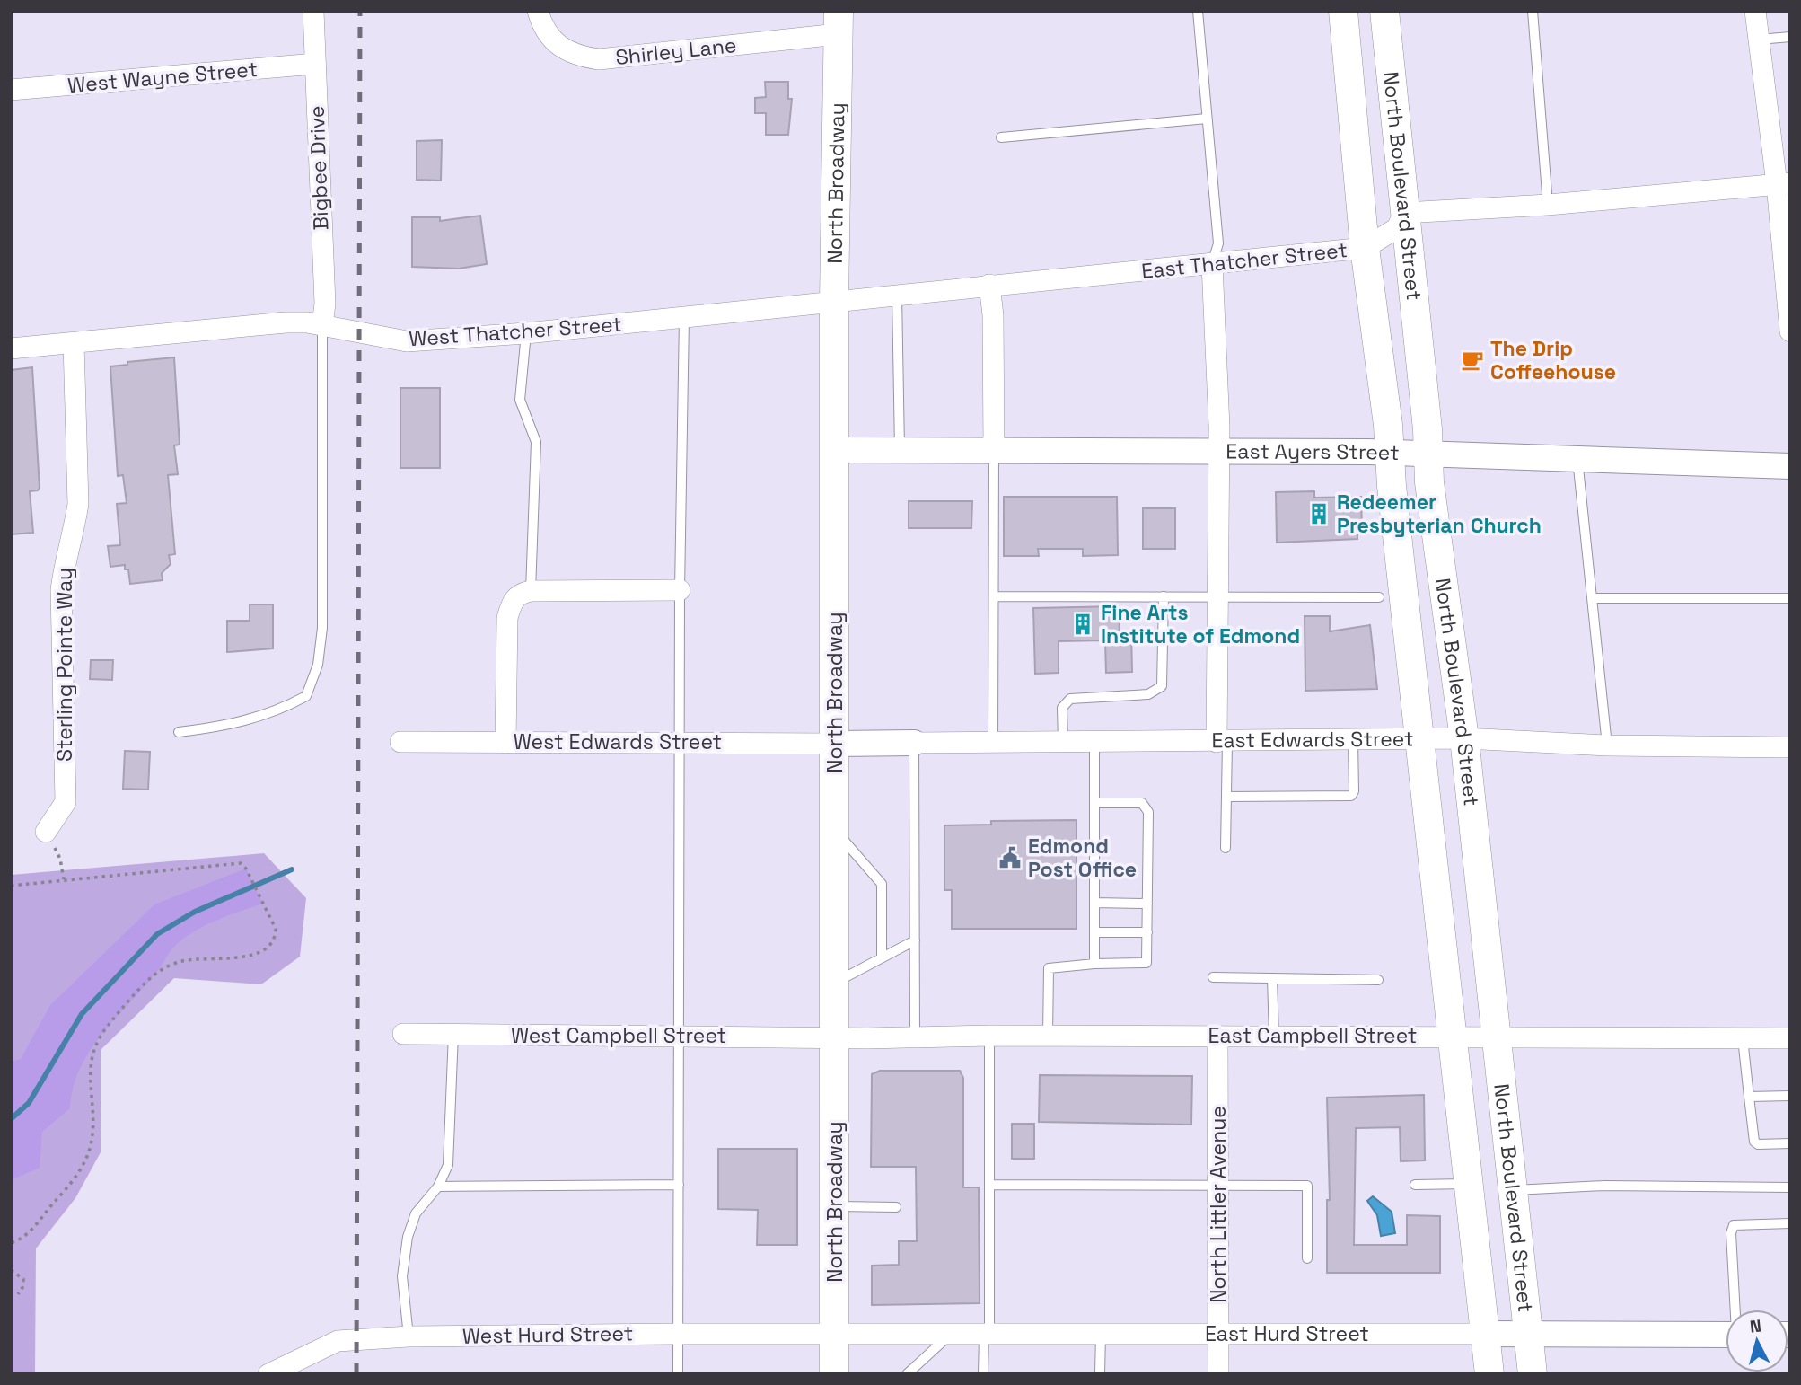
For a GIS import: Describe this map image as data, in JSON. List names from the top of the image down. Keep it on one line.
{"streets":{"main road":["North Broadway","North Boulevard Street"],"street":["Shirley Lane","West Wayne Street","Bigbee Drive","East Thatcher Street","West Thatcher Street","East Ayers Street","Sterling Pointe Way","East Edwards Street","West Edwards Street","West Campbell Street","East Campbell Street","North Littler Avenue","West Hurd Street","East Hurd Street"]},"crossings":[["Shirley Lane","North Broadway"],["West Wayne Street","Bigbee Drive"],["Bigbee Drive","West Thatcher Street"],["North Broadway","East Thatcher Street"],["North Broadway","West Thatcher Street"],["North Broadway","East Ayers Street"],["North Broadway","East Edwards Street"],["North Broadway","West Edwards Street"],["North Broadway","West Campbell Street"],["North Broadway","East Campbell Street"],["North Broadway","West Hurd Street"],["North Broadway","East Hurd Street"],["North Boulevard Street","East Thatcher Street"],["North Boulevard Street","East Ayers Street"],["North Boulevard Street","East Edwards Street"],["North Boulevard Street","East Campbell Street"],["North Boulevard Street","East Hurd Street"],["East Thatcher Street","West Thatcher Street"],["West Thatcher Street","Sterling Pointe Way"],["East Edwards Street","West Edwards Street"],["West Campbell Street","East Campbell Street"],["East Campbell Street","North Littler Avenue"],["North Littler Avenue","East Hurd Street"],["West Hurd Street","East Hurd Street"]],"places":{"cafe":["The Drip Coffeehouse"],"building":["Redeemer Presbyterian Church","Fine Arts Institute of Edmond"],"public building":["Edmond Post Office"]},"north":"top"}
